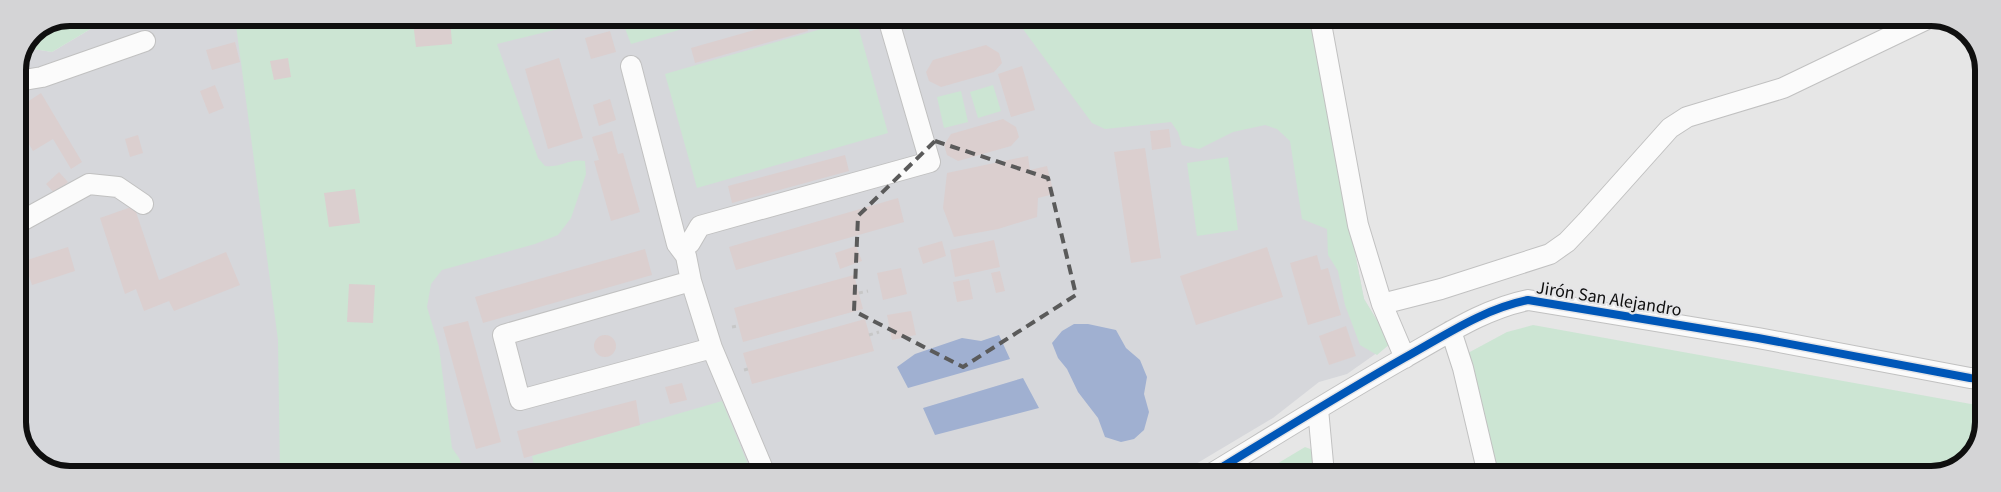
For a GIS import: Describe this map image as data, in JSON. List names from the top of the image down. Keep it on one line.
{"streets":{"street":["Jirón San Alejandro"]}}
